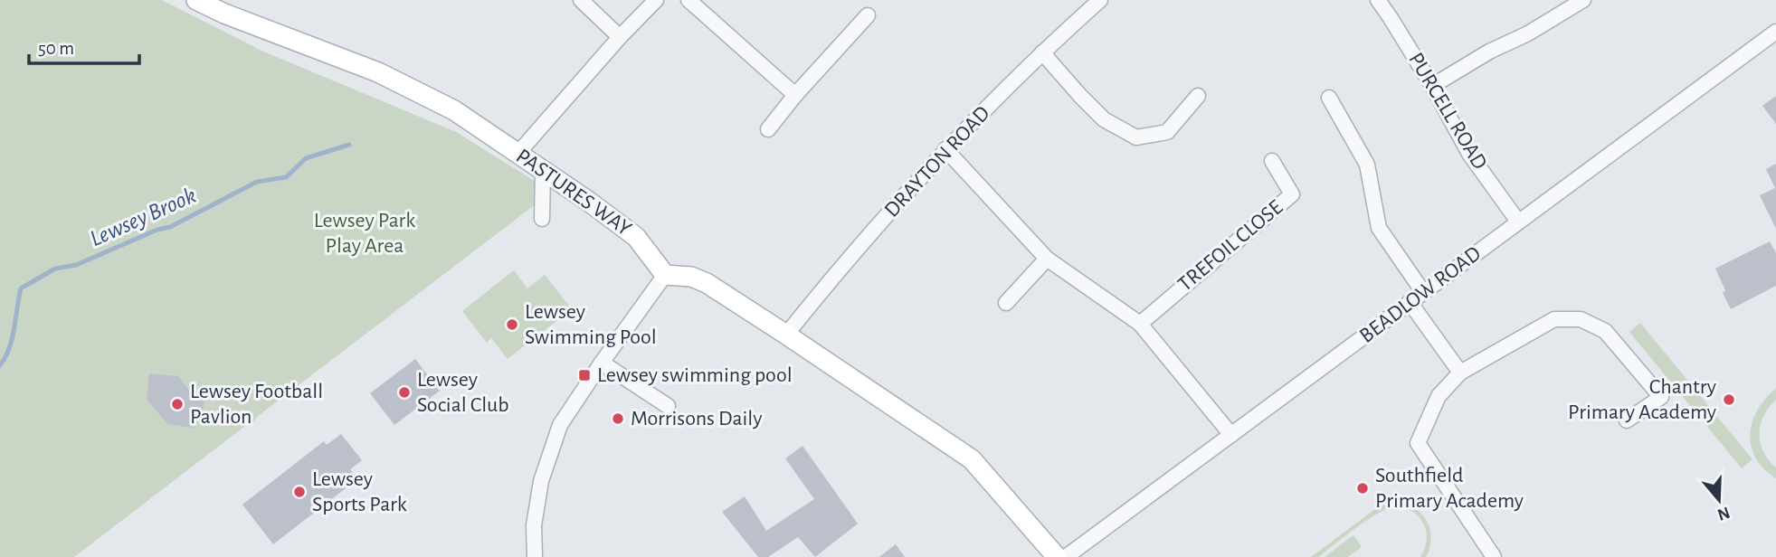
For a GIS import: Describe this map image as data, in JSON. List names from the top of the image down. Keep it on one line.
{"streets":{"street":["PURCELL ROAD","DRAYTON ROAD","PASTURES WAY","TREFOIL CLOSE","BEADLOW ROAD"]},"crossings":[["PURCELL ROAD","BEADLOW ROAD"]],"water":["Lewsey Brook"],"parks":["Lewsey Park Play Area"],"places":{"other":["Lewsey Swimming Pool","Lewsey Social Club","Chantry Primary Academy","Lewsey Football Pavlion","Morrisons Daily","Southfield Primary Academy","Lewsey Sports Park"],"transit":["Lewsey swimming pool"]},"scale_bar":"50 m","north":"bottom"}
